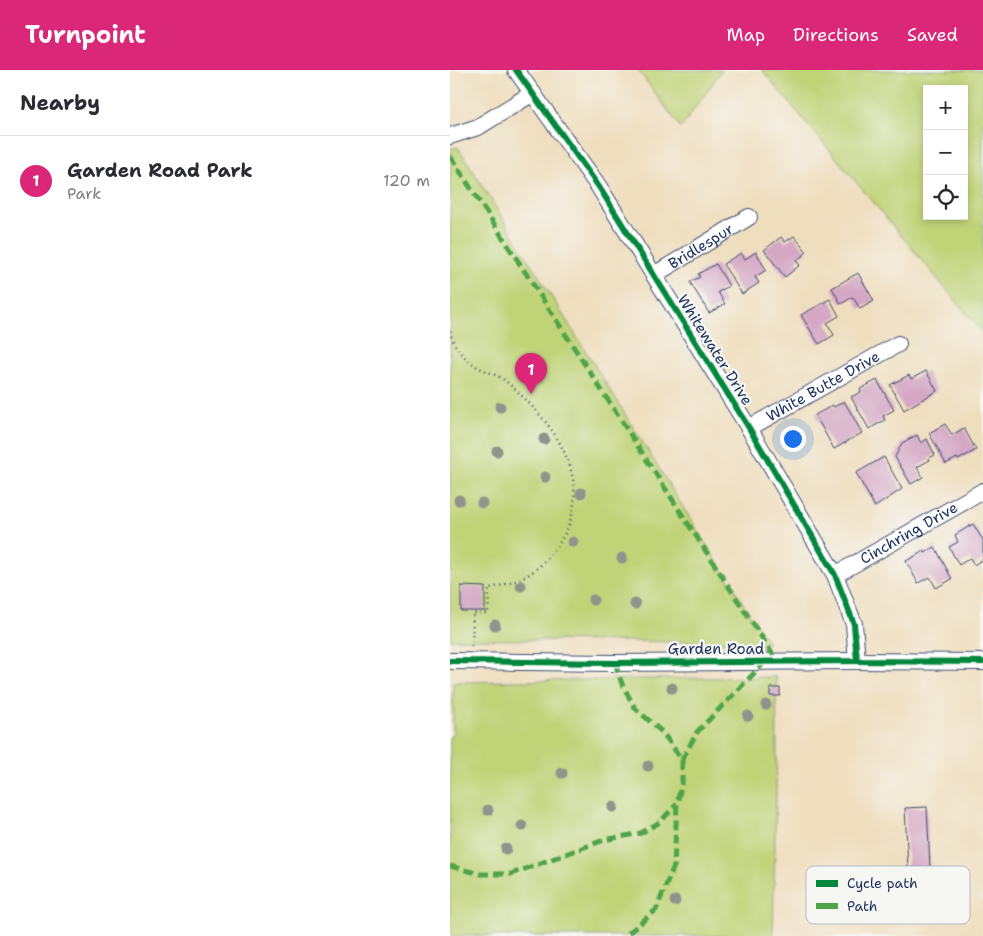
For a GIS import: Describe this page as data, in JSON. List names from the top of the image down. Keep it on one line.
{"streets":{"street":["Bridlespur","Whitewater Drive","White Butte Drive","Cinchring Drive","Garden Road"]},"crossings":[["Bridlespur","Whitewater Drive"],["Whitewater Drive","White Butte Drive"],["Whitewater Drive","Cinchring Drive"],["Whitewater Drive","Garden Road"]],"legend":["Cycle path","Path"],"page":{"header":"Turnpoint","nav":["Map","Directions","Saved"],"heading":"Nearby","map_buttons":["+","−"],"list":[{"mark":"1","name":"Garden Road Park","note":"Park","value":"120 m"}],"pins":"1"}}
